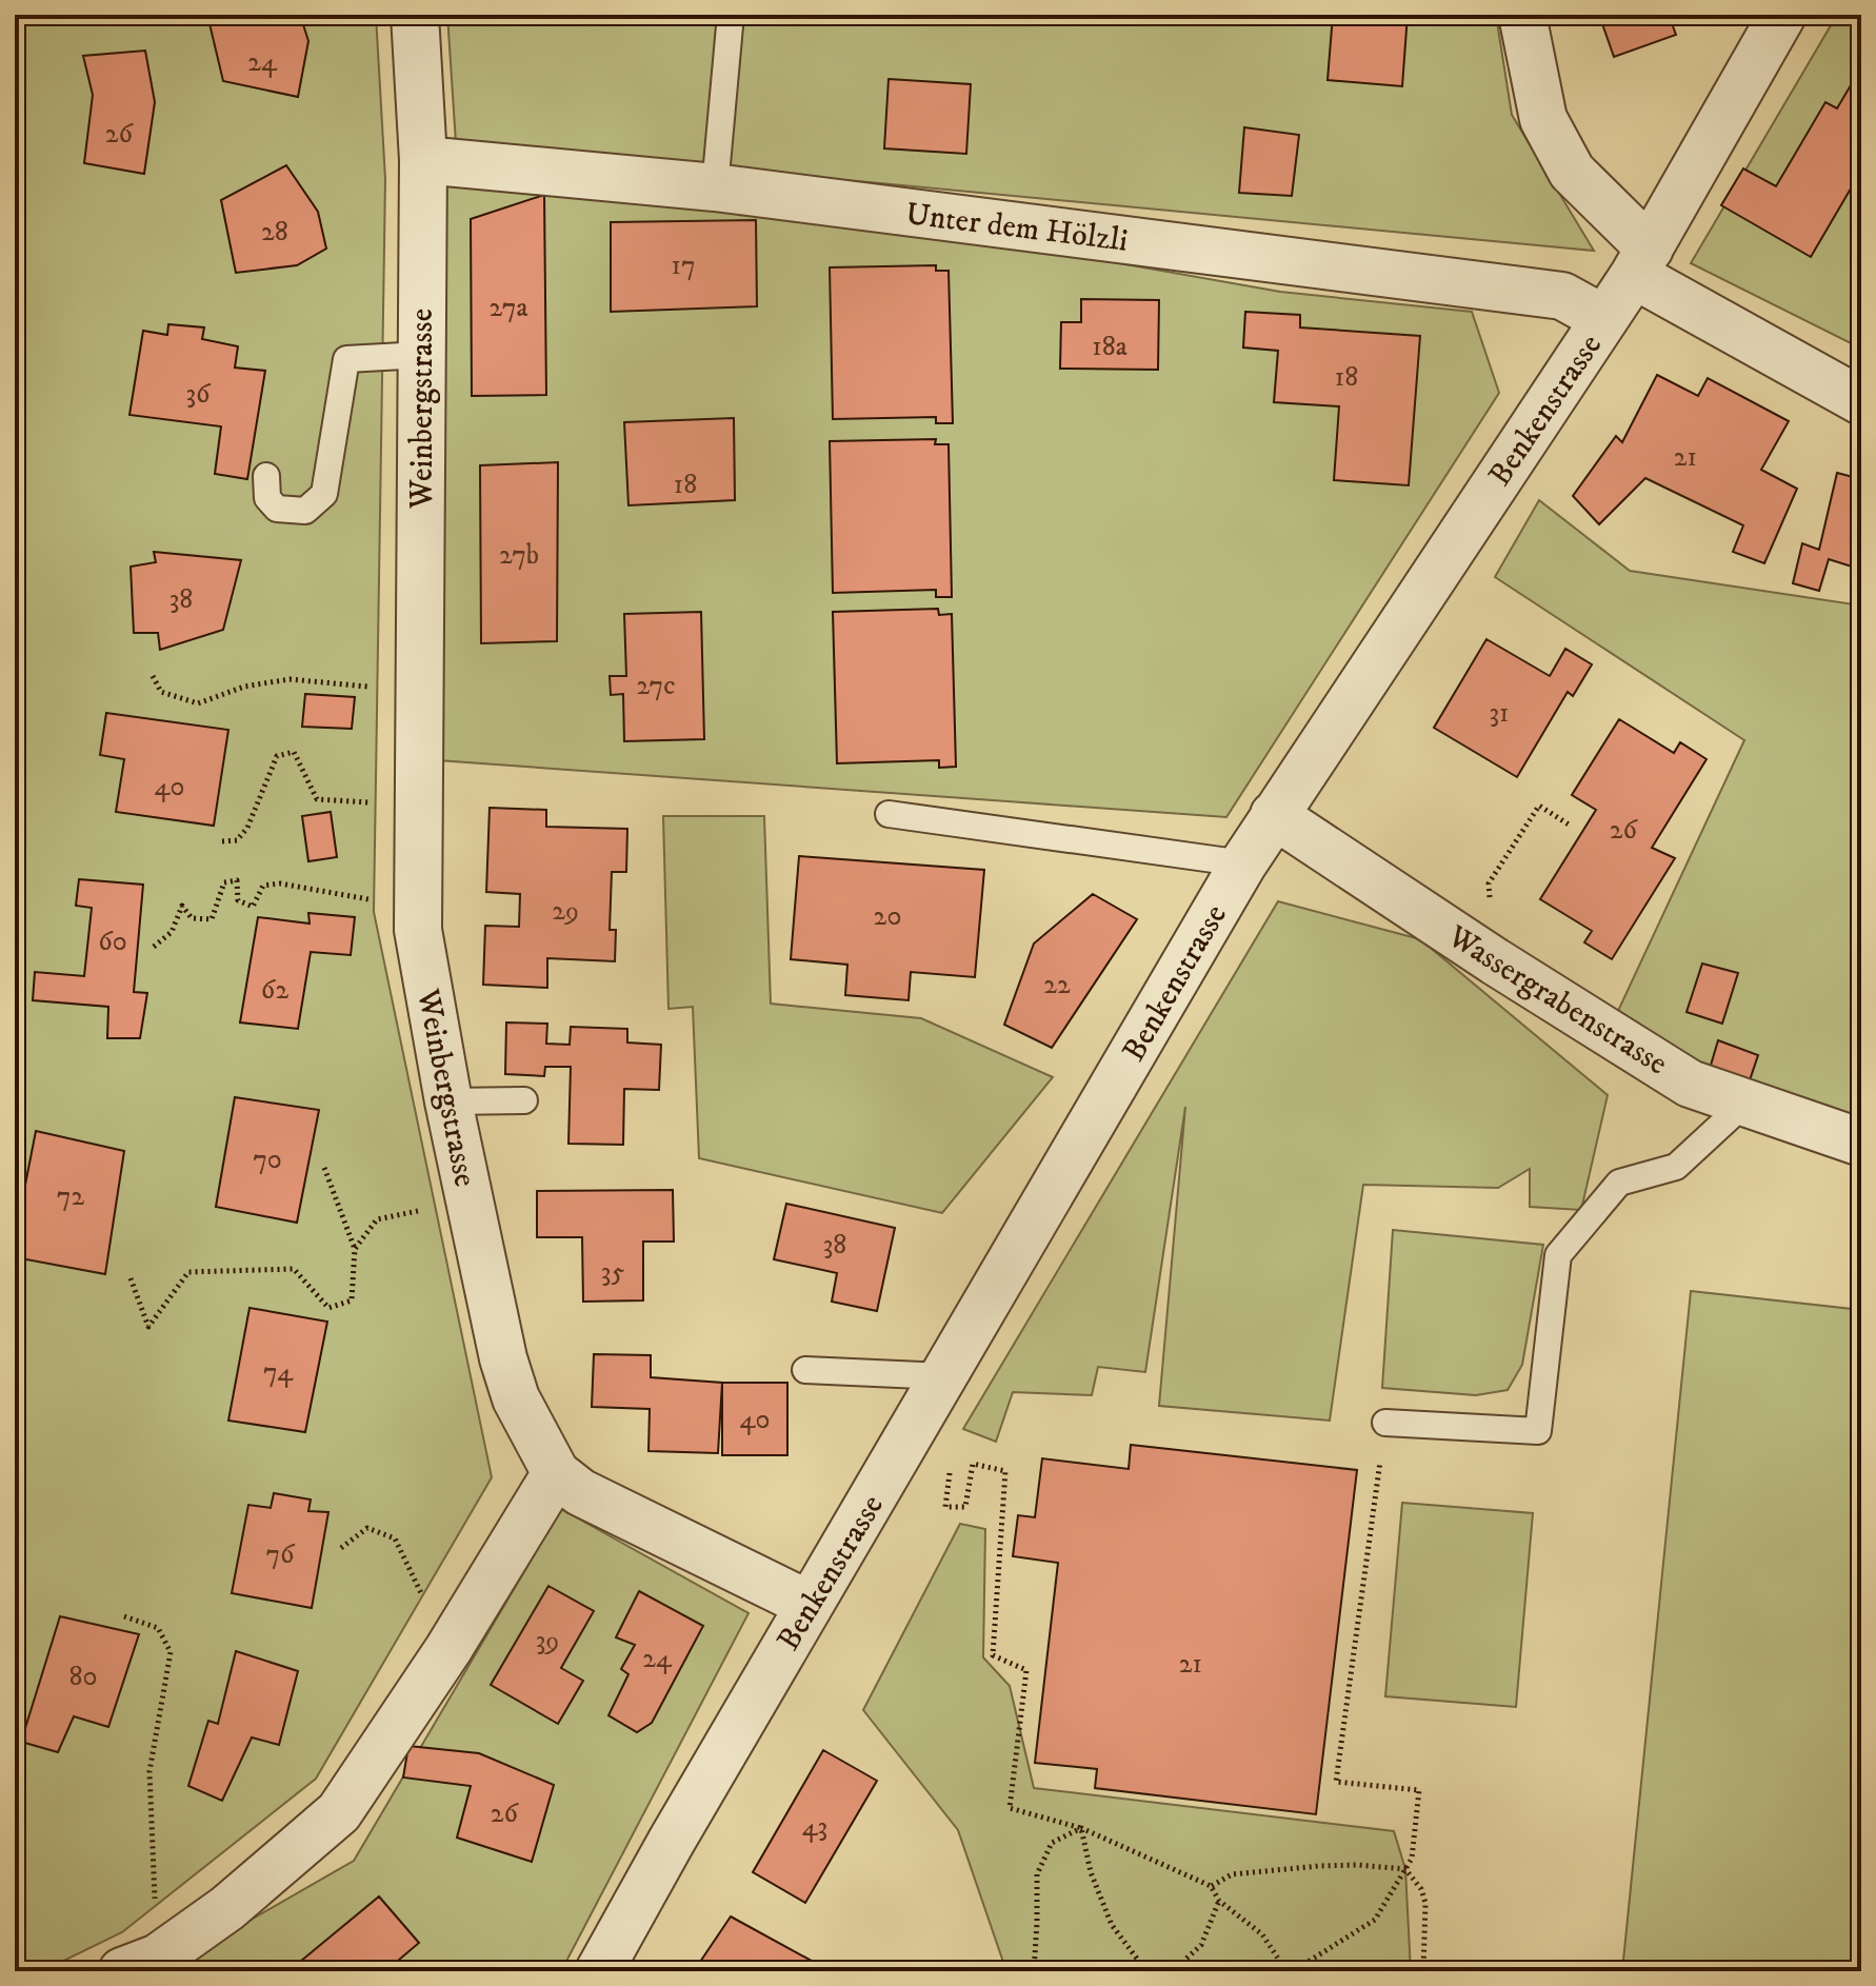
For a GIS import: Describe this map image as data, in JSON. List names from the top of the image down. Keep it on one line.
{"streets":{"street":["Unter dem Hölzli","Weinbergstrasse","Benkenstrasse","Wassergrabenstrasse"]},"crossings":[["Unter dem Hölzli","Weinbergstrasse"],["Unter dem Hölzli","Benkenstrasse"],["Benkenstrasse","Wassergrabenstrasse"]],"house_numbers":["24","26","28","17","27a","18a","18","36","21","18","27b","38","27c","31","40","26","29","20","60","22","62","70","72","38","35","74","40","76","39","24","21","80","26","43"]}
